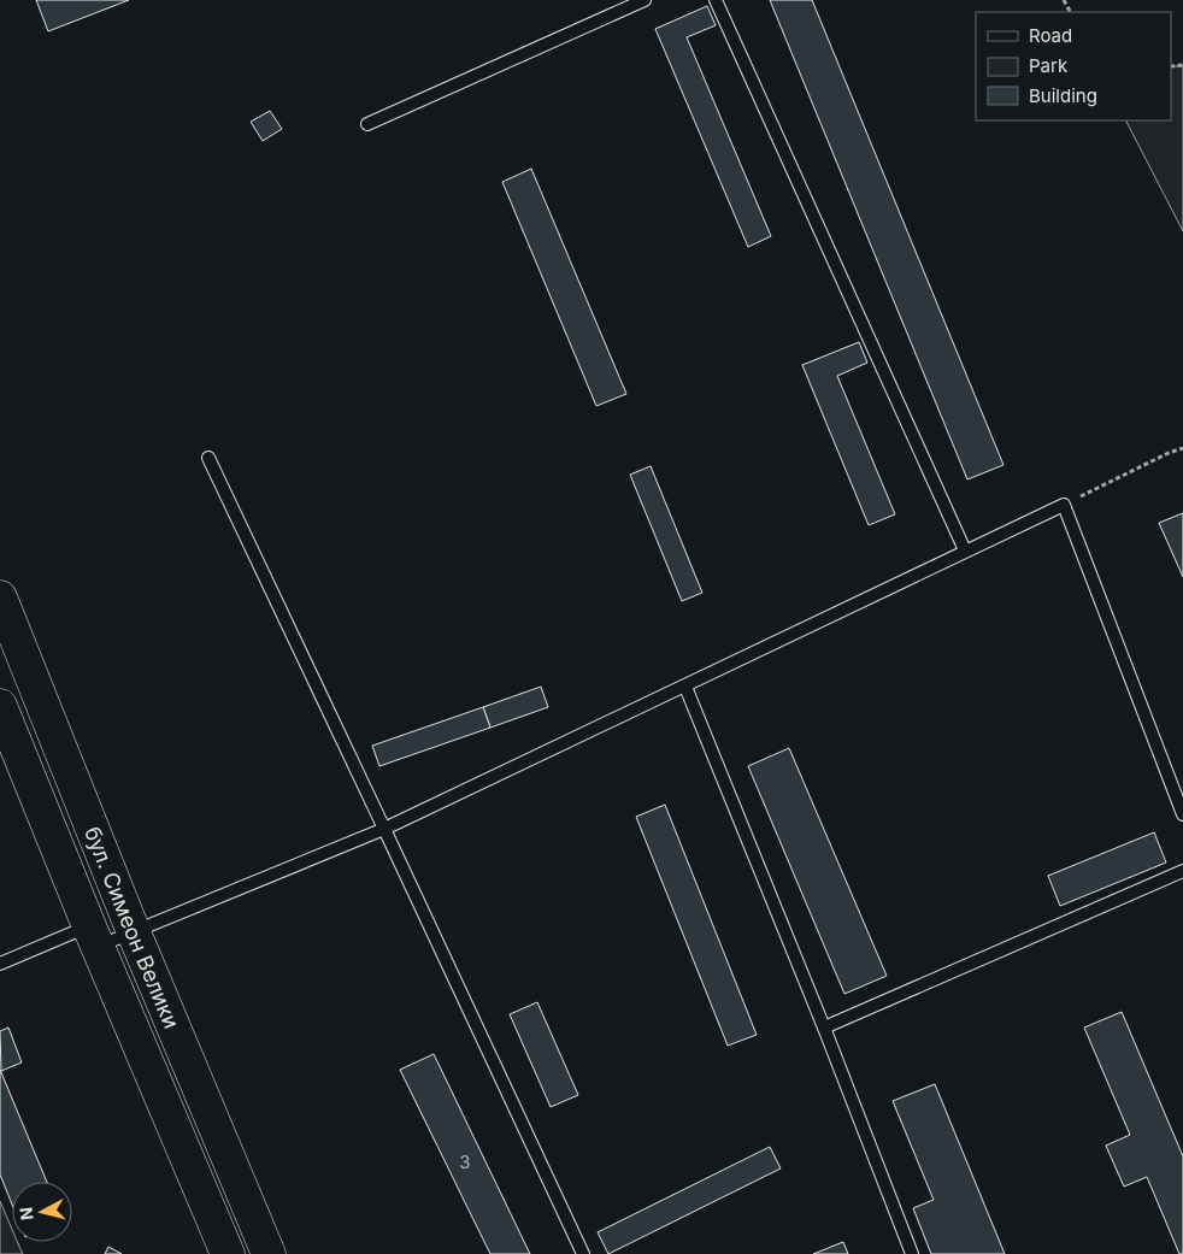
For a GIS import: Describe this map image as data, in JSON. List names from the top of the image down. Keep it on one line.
{"streets":{"main road":["бул. Симеон Велики"]},"house_numbers":["3"],"legend":["Road","Park","Building"],"north":"left"}
